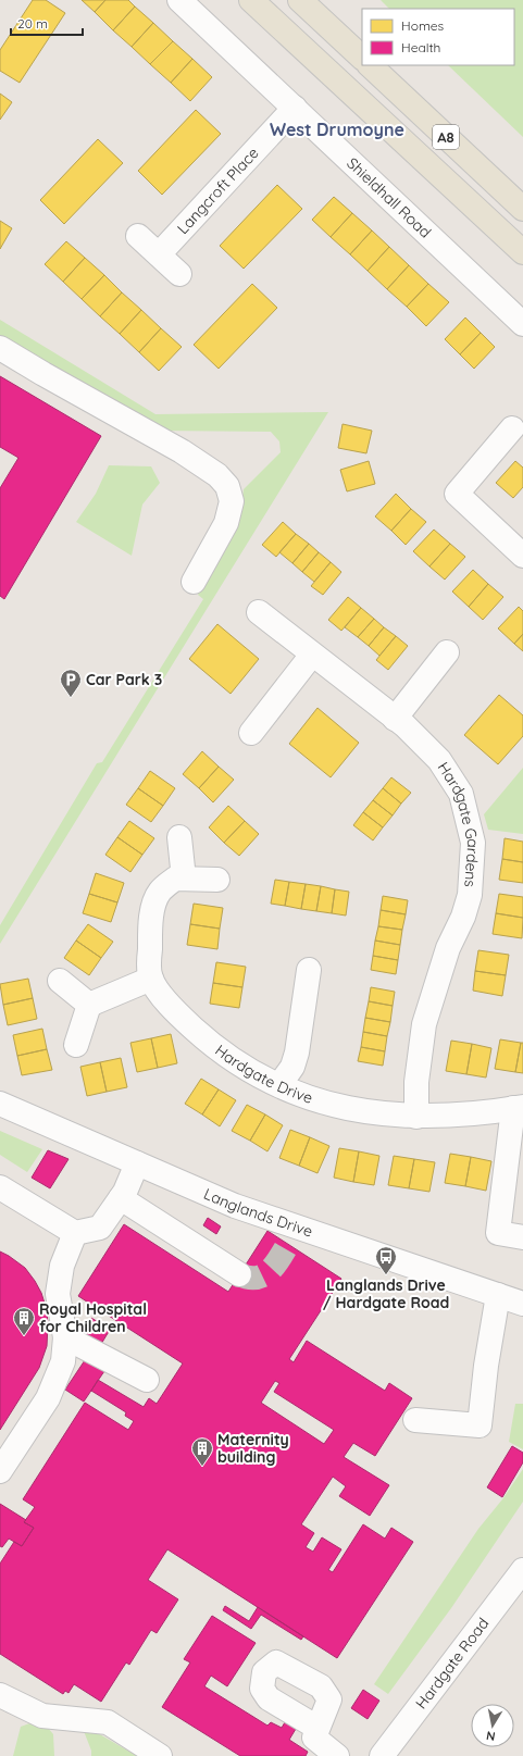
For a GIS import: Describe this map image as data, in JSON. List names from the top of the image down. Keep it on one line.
{"streets":{"main road":["A8"],"street":["Langcroft Place","Shieldhall Road","Hardgate Gardens","Hardgate Drive","Langlands Drive","Hardgate Road"]},"crossings":[["Langcroft Place","Shieldhall Road"],["Hardgate Gardens","Hardgate Drive"]],"districts":["West Drumoyne"],"places":{"parking":["Car Park 3"],"bus stop":["Langlands Drive / Hardgate Road"],"building":["Royal Hospital for Children","Maternity building"]},"legend":["Homes","Health"],"scale_bar":"20 m","north":"bottom"}
